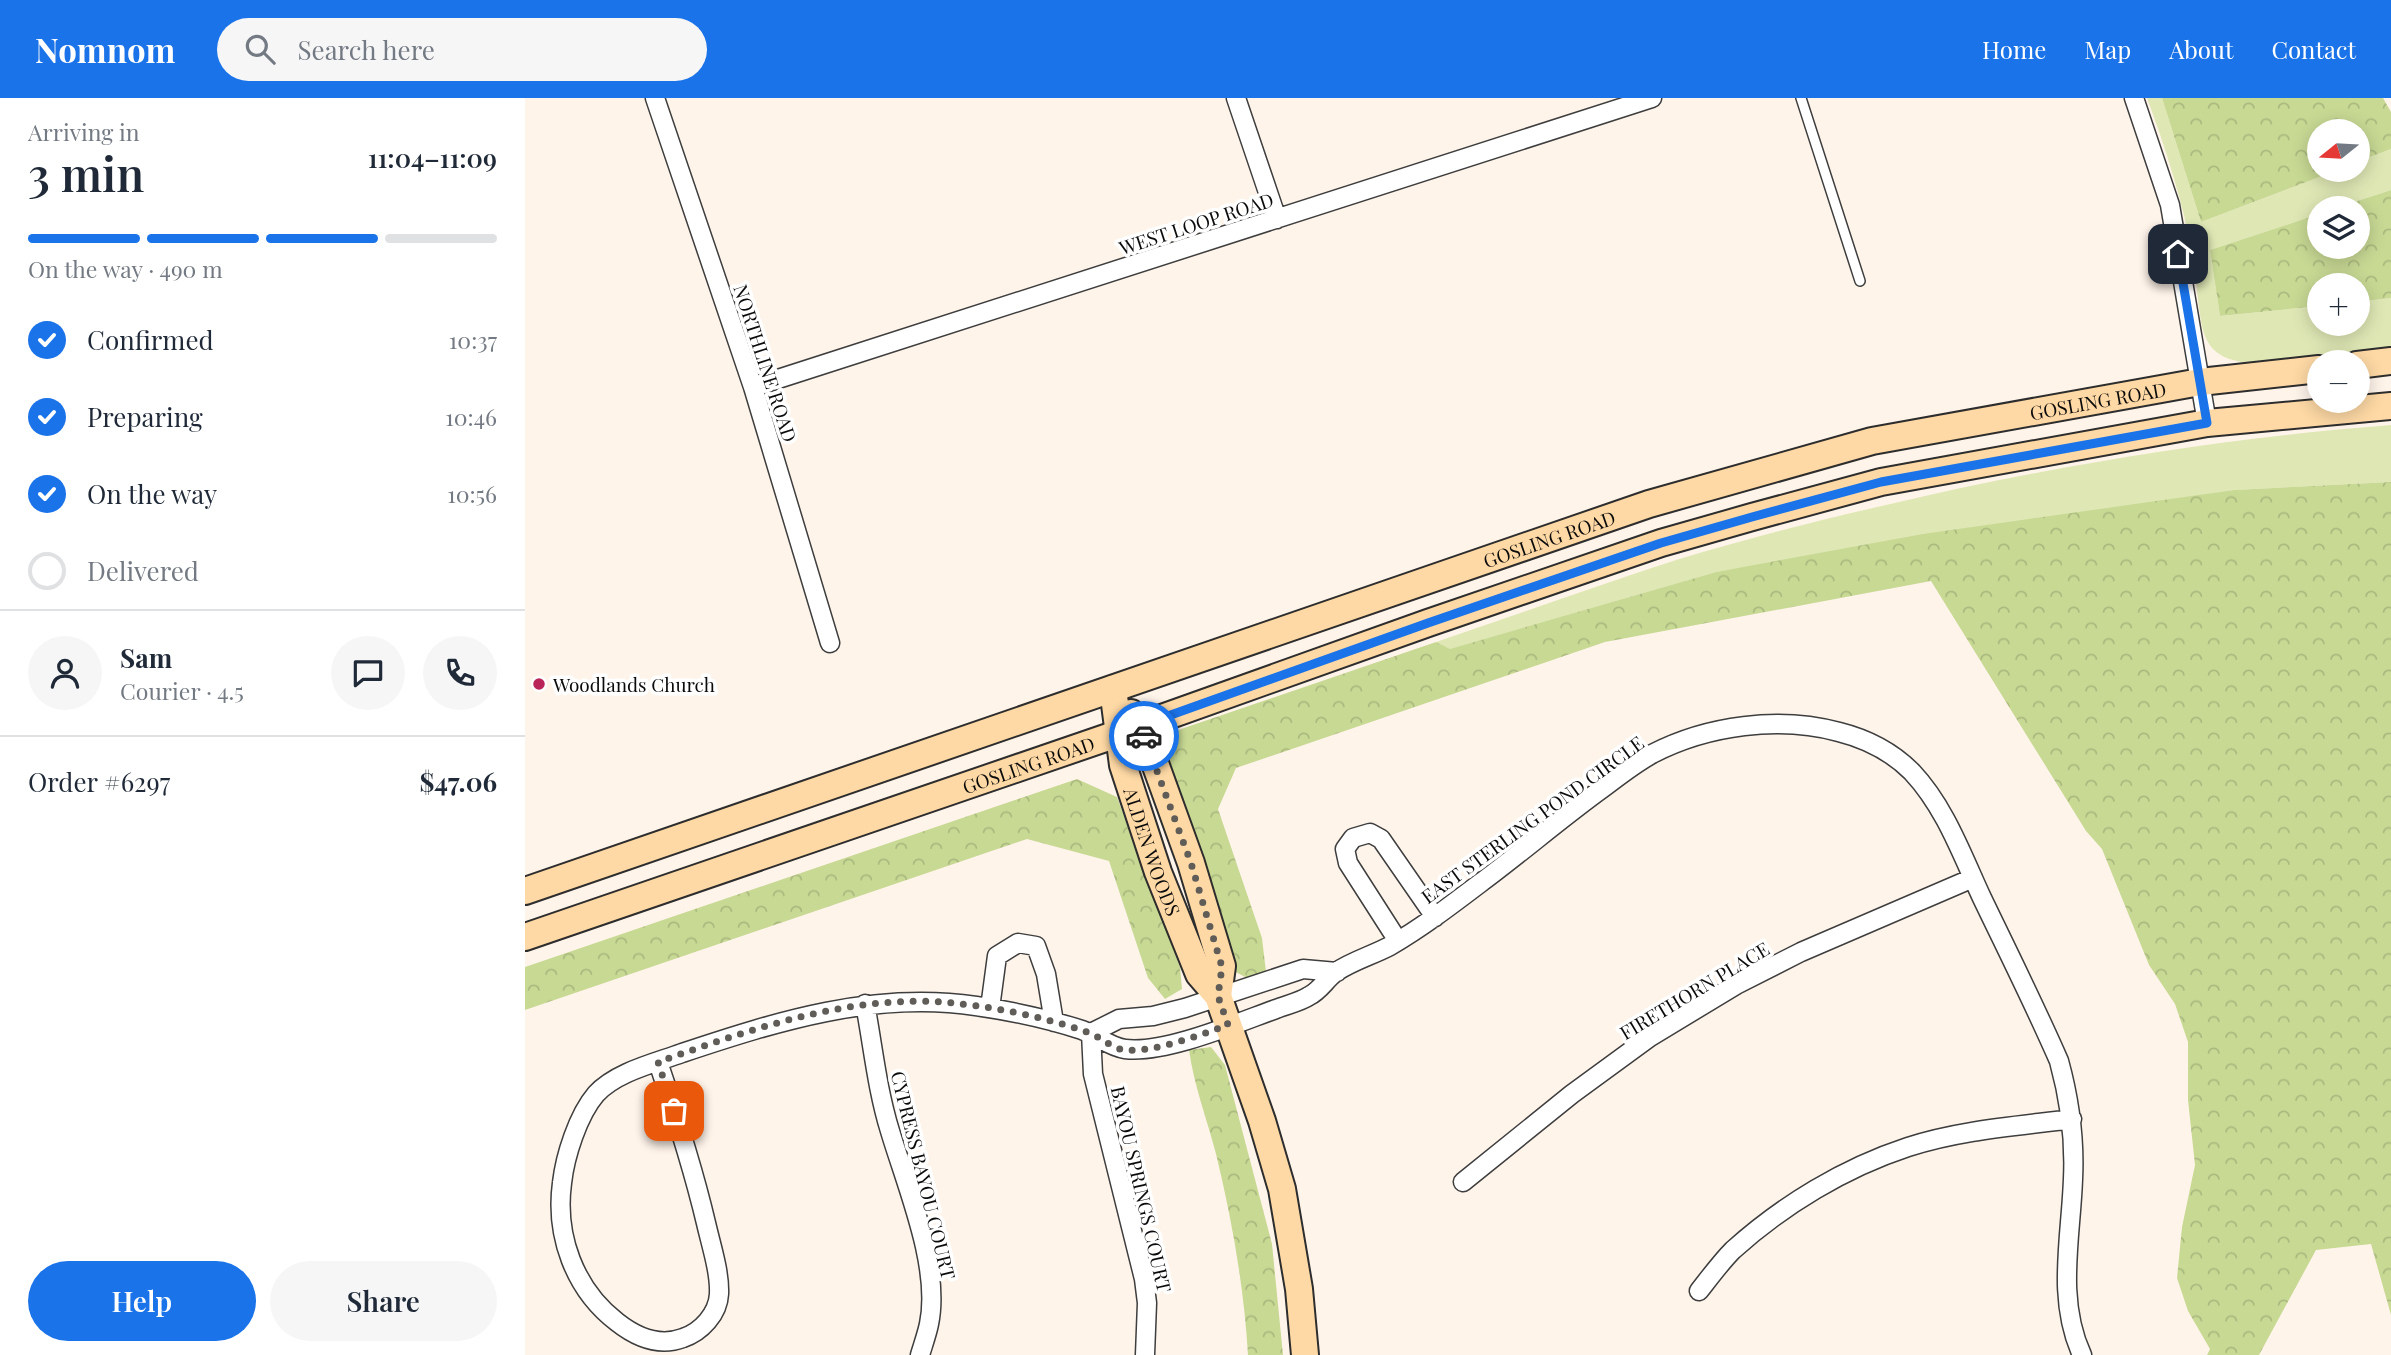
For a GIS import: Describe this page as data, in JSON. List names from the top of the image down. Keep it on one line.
{"streets":{"main road":["GOSLING ROAD","ALDEN WOODS"],"street":["WEST LOOP ROAD","NORTHLINE ROAD","EAST STERLING POND CIRCLE","FIRETHORN PLACE","CYPRESS BAYOU COURT","BAYOU SPRINGS COURT"]},"crossings":[["WEST LOOP ROAD","NORTHLINE ROAD"],["GOSLING ROAD","ALDEN WOODS"],["EAST STERLING POND CIRCLE","ALDEN WOODS"],["EAST STERLING POND CIRCLE","FIRETHORN PLACE"],["EAST STERLING POND CIRCLE","CYPRESS BAYOU COURT"],["EAST STERLING POND CIRCLE","BAYOU SPRINGS COURT"]],"places":["Woodlands Church"],"north":"left","page":{"header":"Nomnom","search":"Search here","nav":["Home","Map","About","Contact"],"heading":["3 min","Arriving in","11:04–11:09"],"panel":["Sam","Courier · 4.5","Order #6297","$47.06"],"map_buttons":["+","−"],"bar":"On the way · 490 m","list":[["Confirmed","10:37"],["Preparing","10:46"],["On the way","10:56"],"Delivered"],"buttons":["Help","Share"]}}
